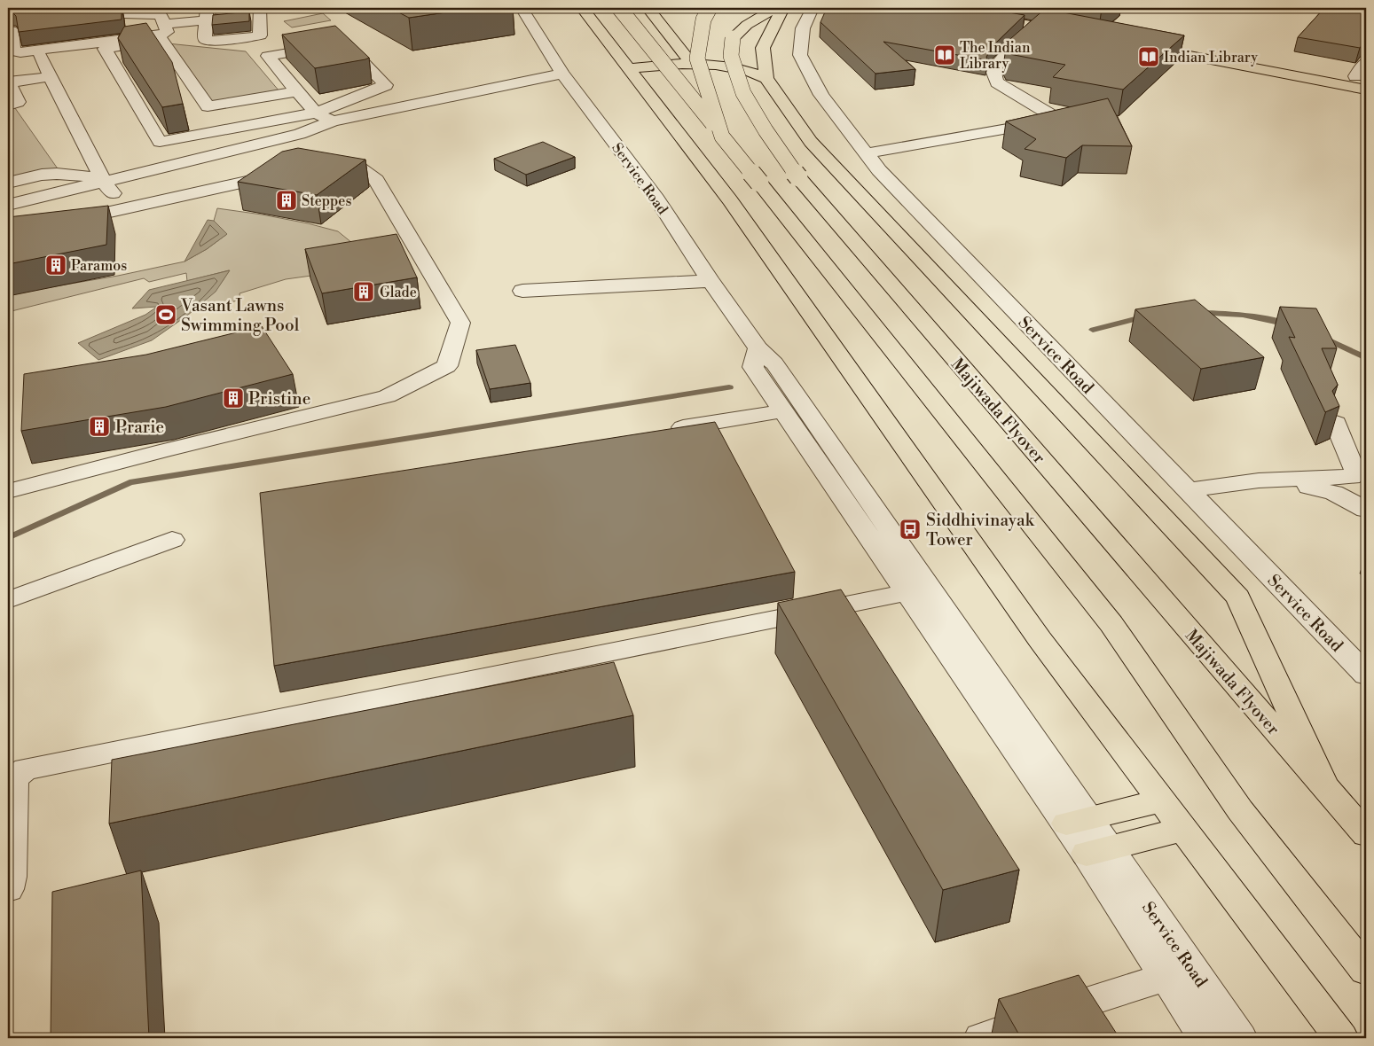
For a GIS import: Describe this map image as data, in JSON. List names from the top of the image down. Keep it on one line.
{"streets":{"main road":["Majiwada Flyover"],"street":["Service Road"]},"places":{"library":["The Indian Library","Indian Library"],"building":["Steppes","Paramos","Glade","Pristine","Prarie"],"sports":["Vasant Lawns Swimming Pool"],"bus stop":["Siddhivinayak Tower"]}}
